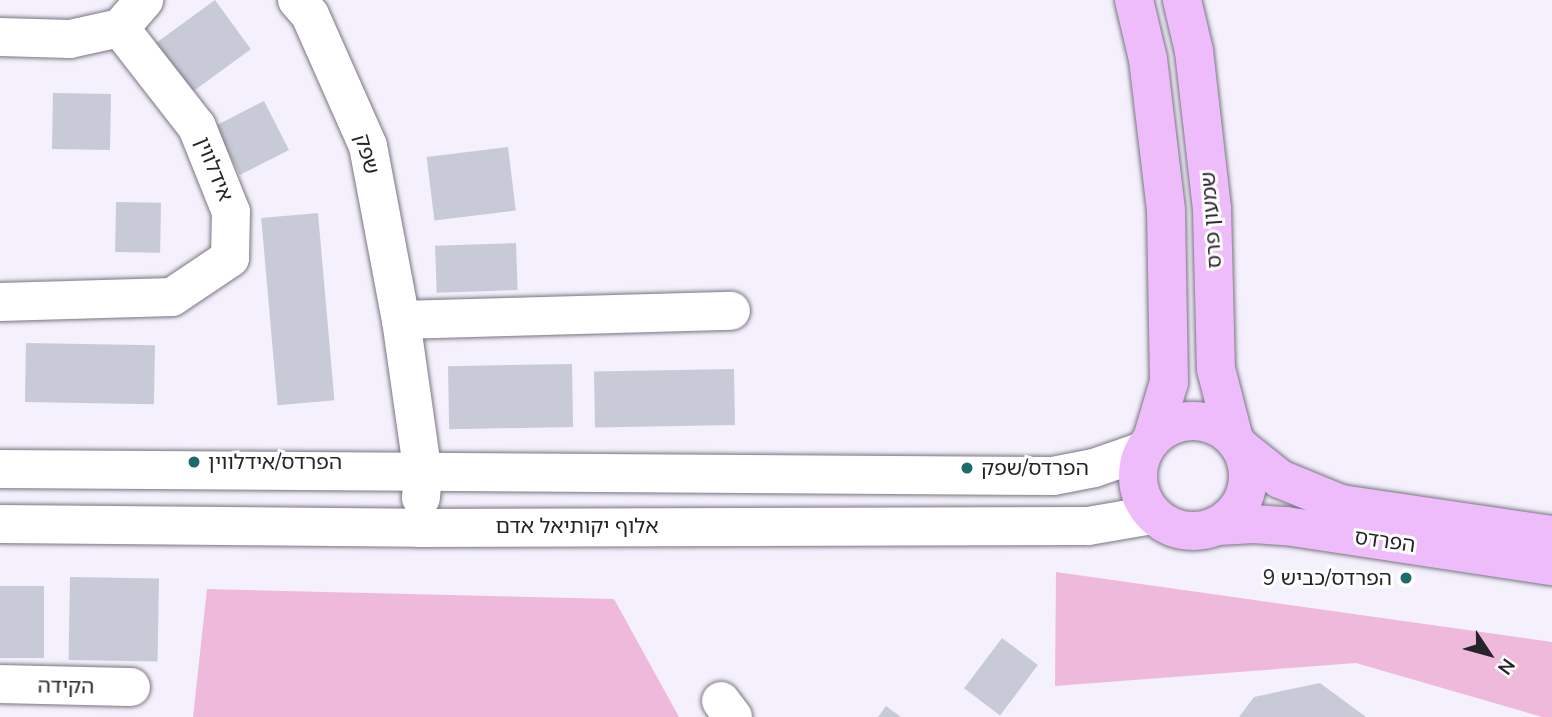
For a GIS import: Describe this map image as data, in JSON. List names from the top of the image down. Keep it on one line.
{"streets":{"main road":["שמעון פרס","הפרדס"],"street":["שפק","אידלווין","אלוף יקותיאל אדם","הקידה"]},"crossings":[["שפק","אלוף יקותיאל אדם"],["שמעון פרס","אלוף יקותיאל אדם"],["שמעון פרס","הפרדס"],["אלוף יקותיאל אדם","הפרדס"]],"places":["הפרדס/אידלווין","הפרדס/שפק","הפרדס/כביש 9"],"north":"bottom right"}
